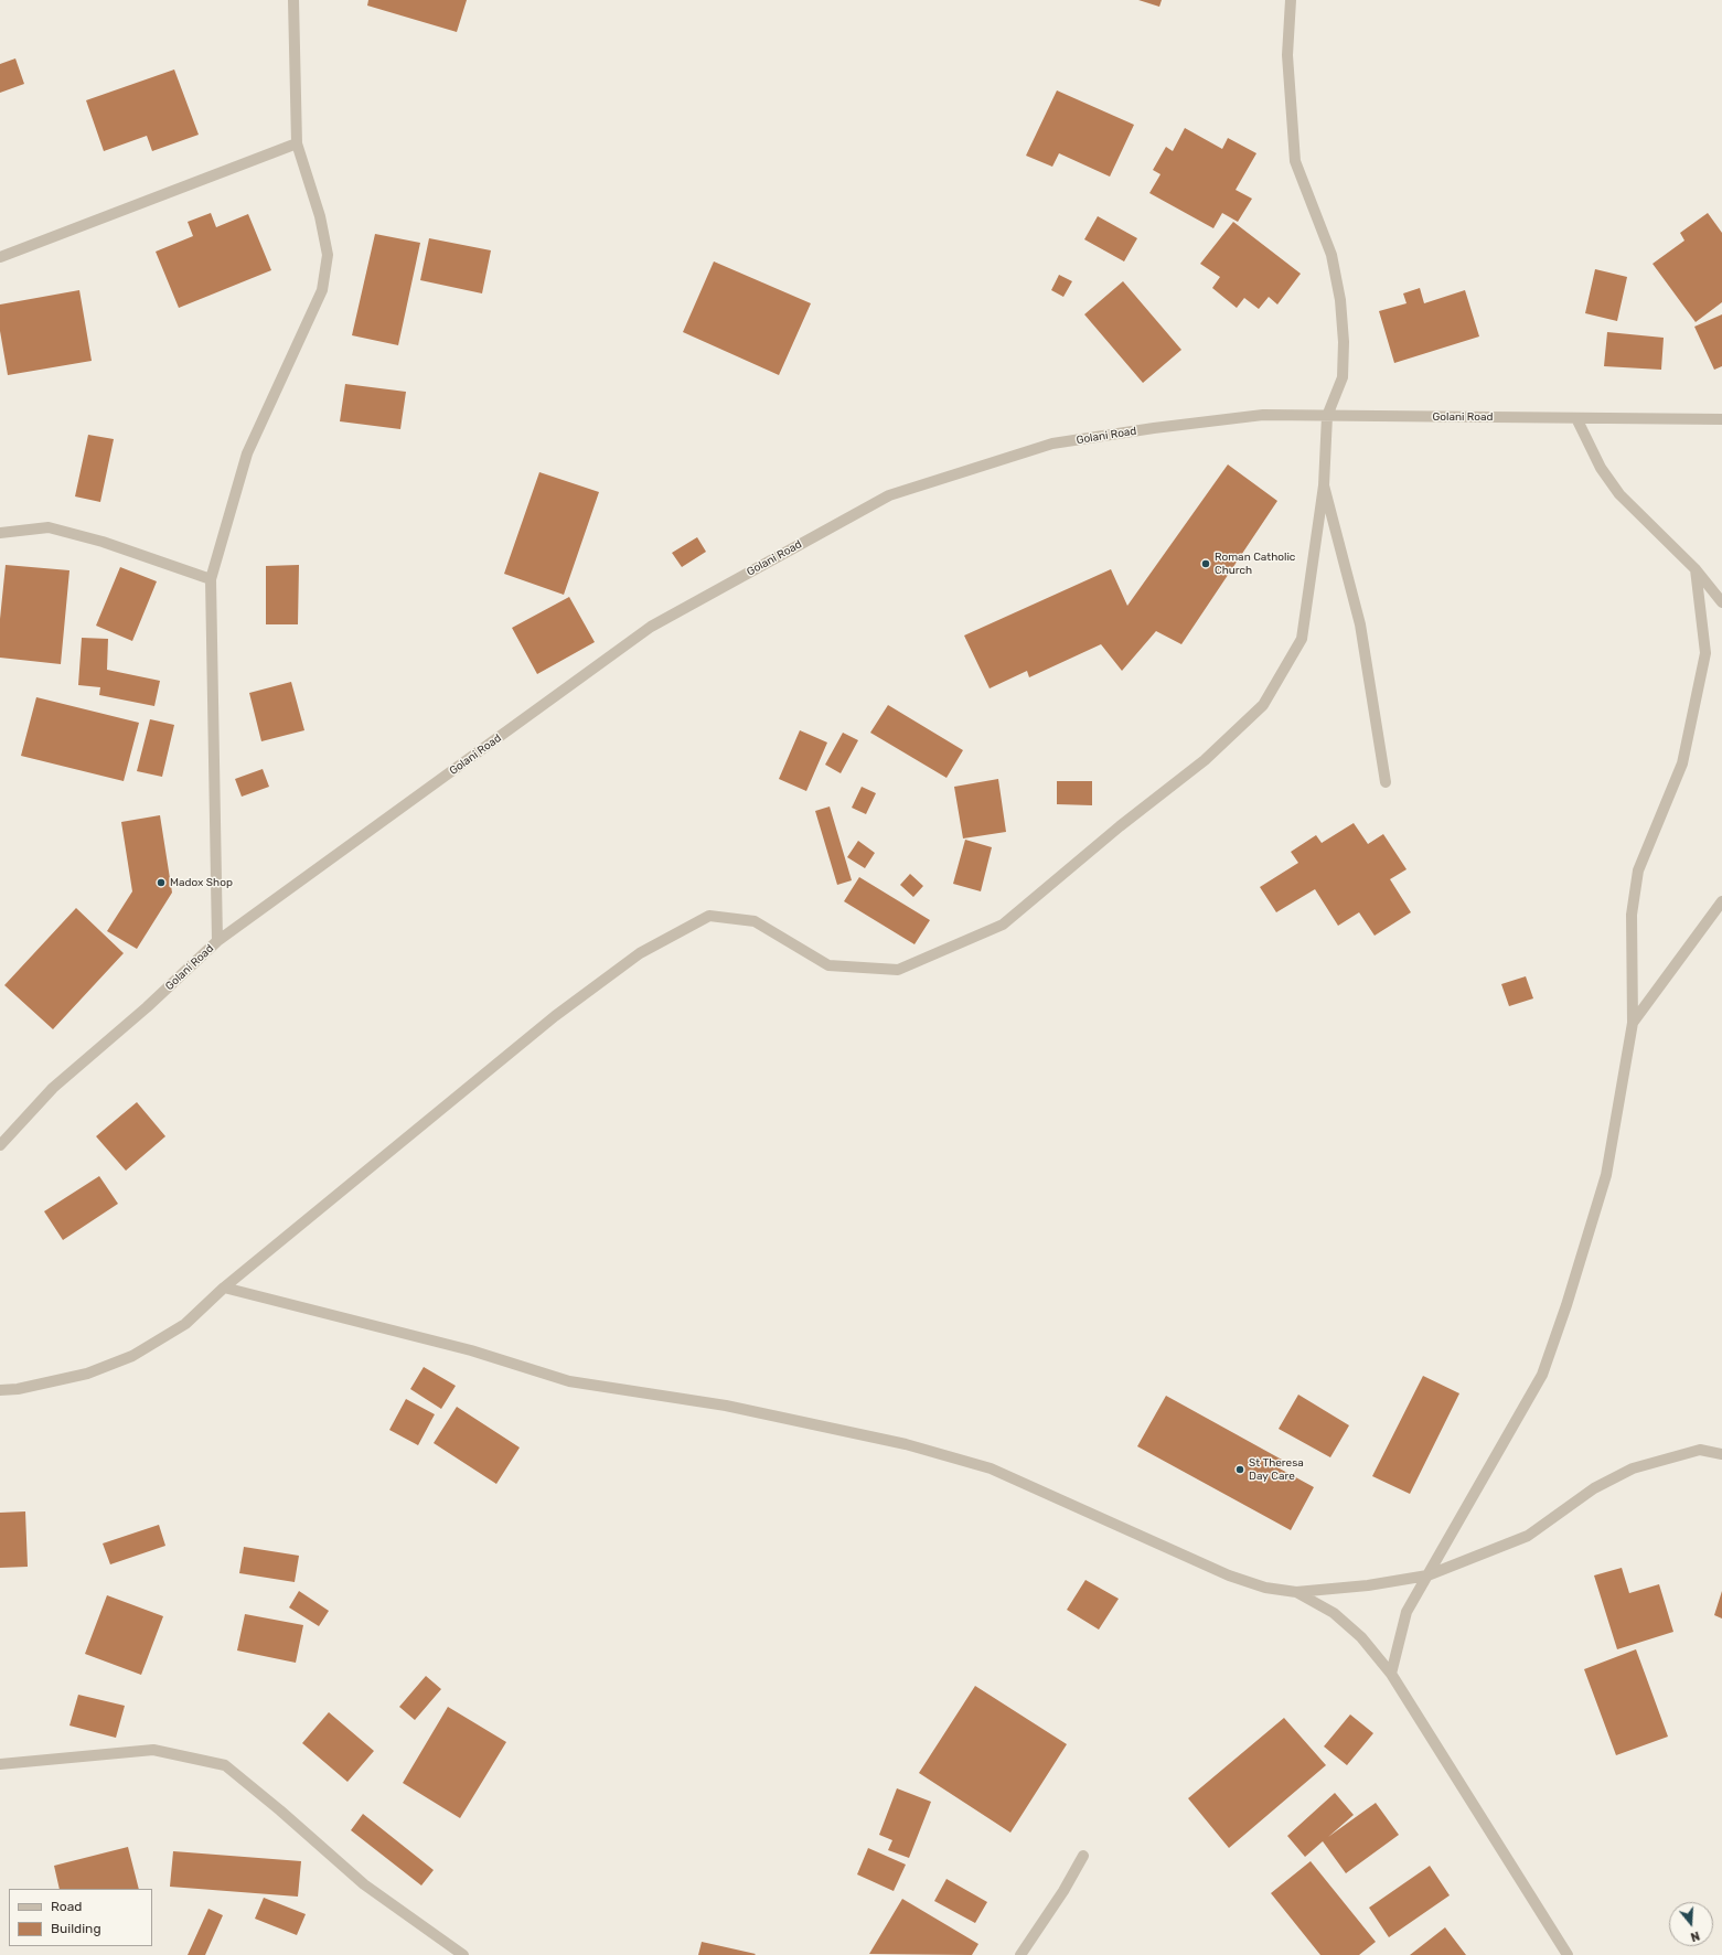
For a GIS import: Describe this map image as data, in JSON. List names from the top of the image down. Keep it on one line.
{"streets":{"street":["Golani Road"]},"places":["Roman Catholic Church","Madox Shop","St Theresa Day Care"],"legend":["Road","Building"],"north":"bottom"}
